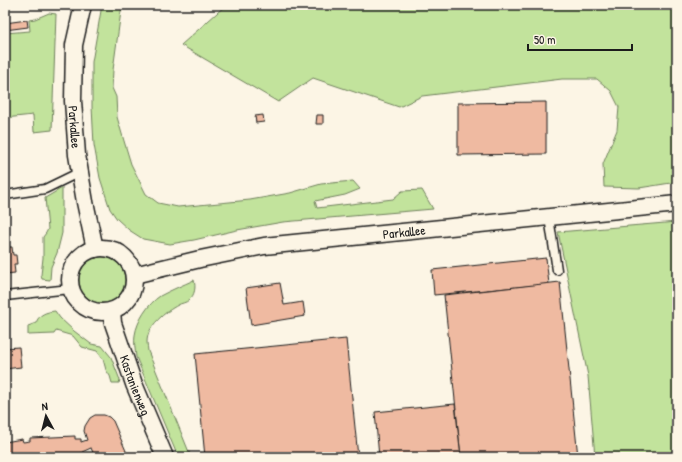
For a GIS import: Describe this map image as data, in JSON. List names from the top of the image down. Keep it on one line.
{"streets":{"street":["Parkallee","Kastanienweg"]},"crossings":[["Parkallee","Kastanienweg"]],"scale_bar":"50 m","north":"top"}
